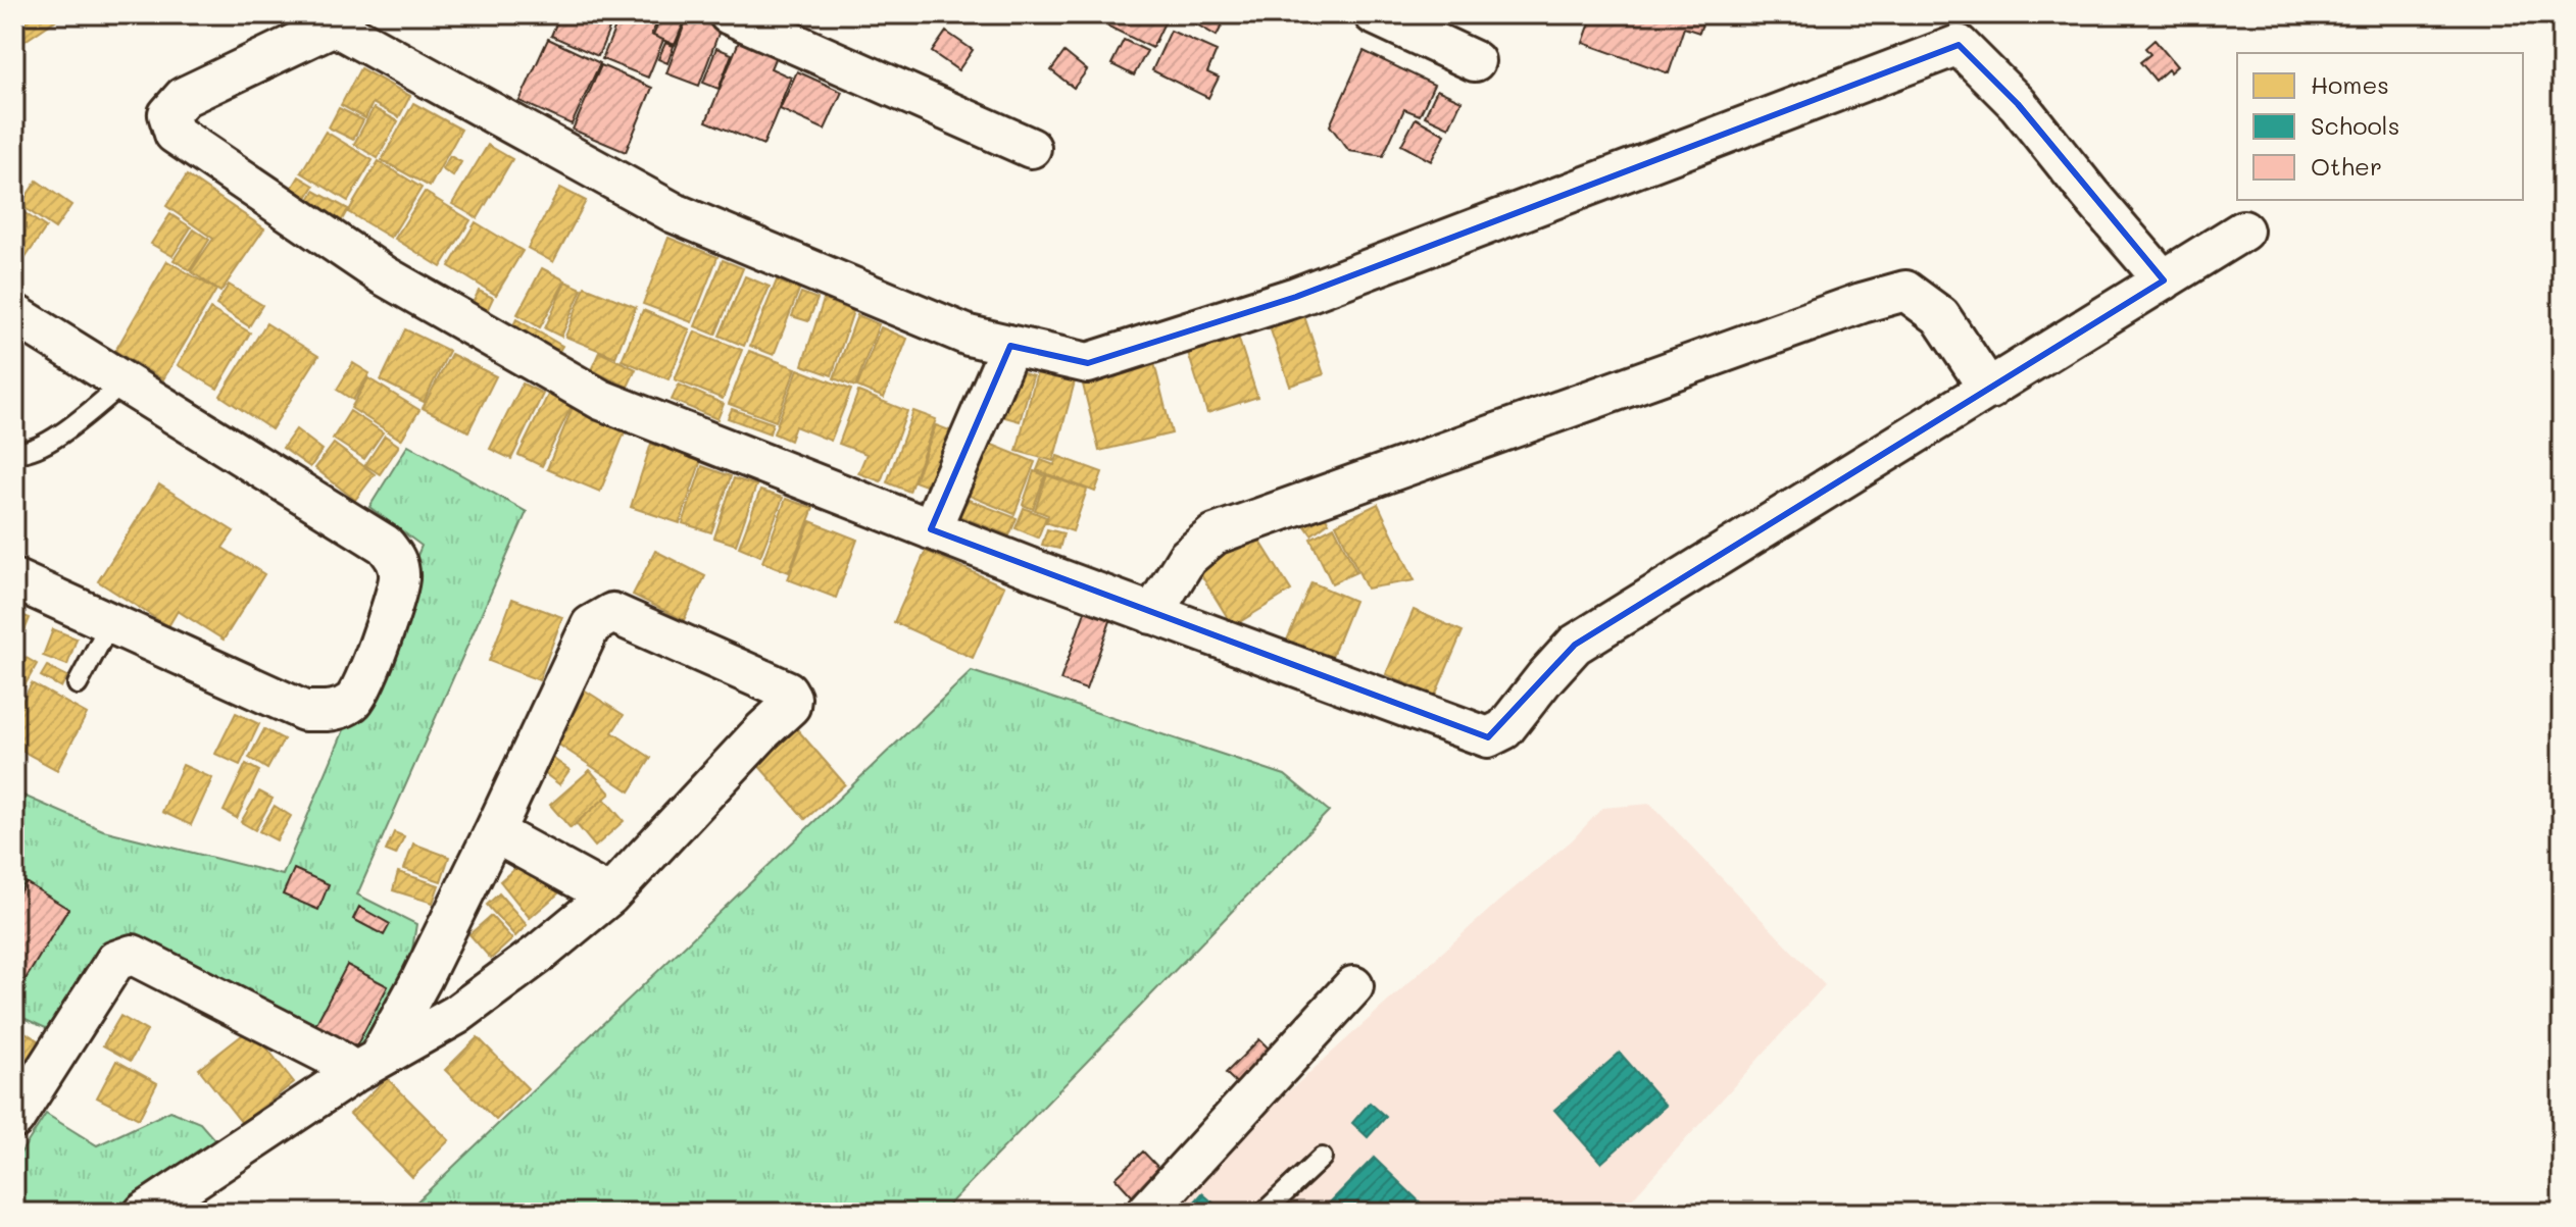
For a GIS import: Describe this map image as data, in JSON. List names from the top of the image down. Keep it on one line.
{"legend":["Homes","Schools","Other"]}
